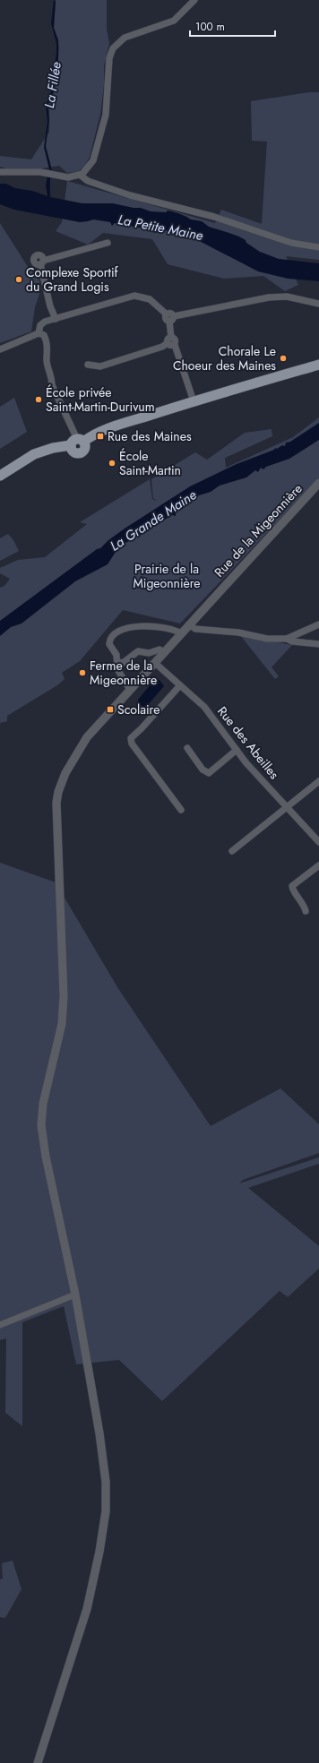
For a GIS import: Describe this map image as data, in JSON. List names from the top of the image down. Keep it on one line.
{"streets":{"street":["Rue de la Migeonnière","Rue des Abeilles"]},"crossings":[["Rue de la Migeonnière","Rue des Abeilles"]],"water":["La Fillée","La Petite Maine","La Grande Maine"],"parks":["Prairie de la Migeonnière"],"places":{"other":["Complexe Sportif du Grand Logis","Chorale Le Choeur des Maines","École privée Saint-Martin-Durivum","École Saint-Martin","Ferme de la Migeonnière"],"transit":["Rue des Maines","Scolaire"]},"scale_bar":"100 m"}
